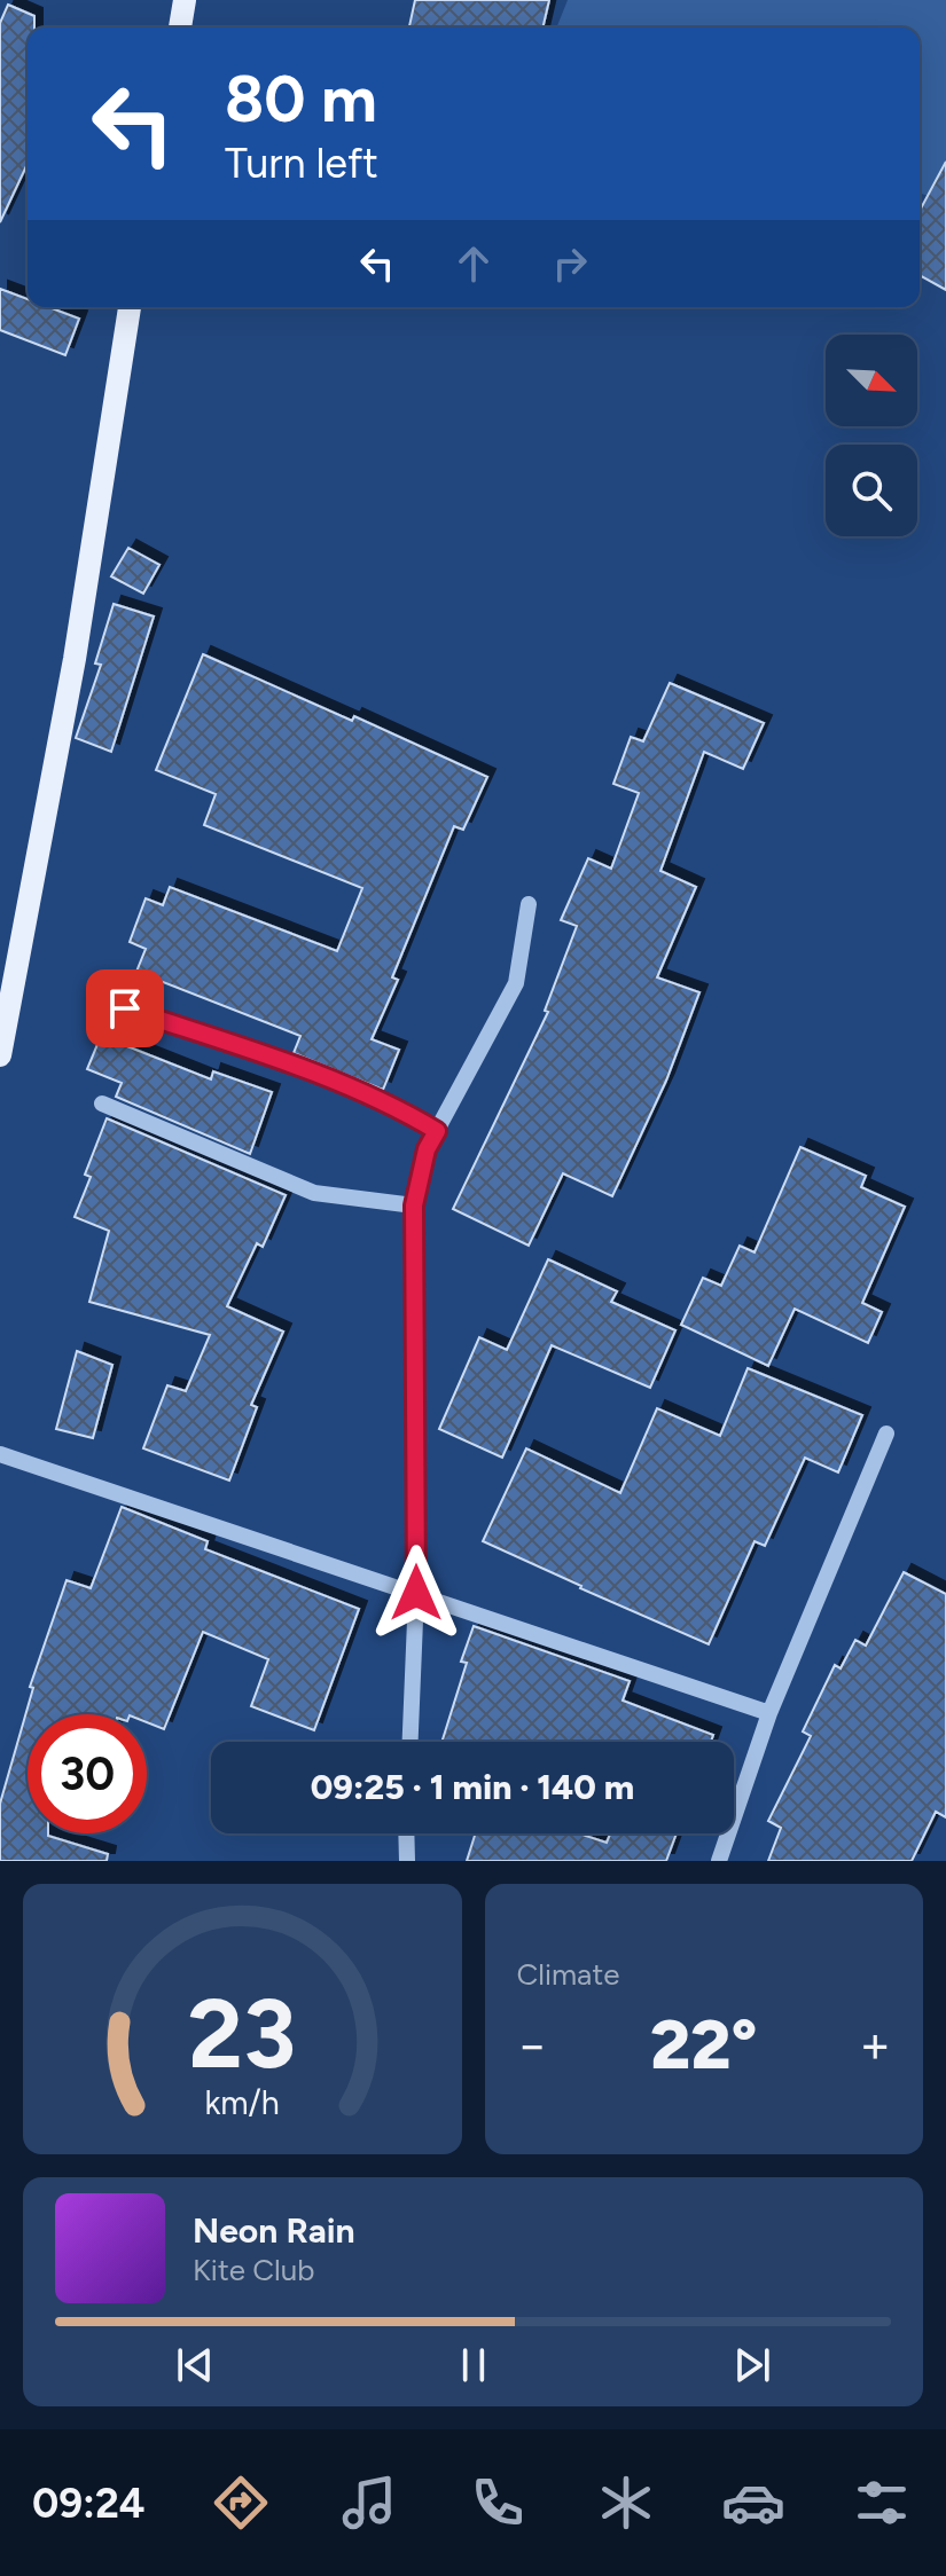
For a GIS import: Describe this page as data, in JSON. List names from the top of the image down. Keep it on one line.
{"north":"bottom right","page":{"turn":["80 m","Turn left"],"limit":"30","trip":"09:25 · 1 min · 140 m","tile":"Climate","heat":["−","22°","+"],"song":["Neon Rain","Kite Club"],"tabs":"09:24","gauge":["23","km/h"]}}
